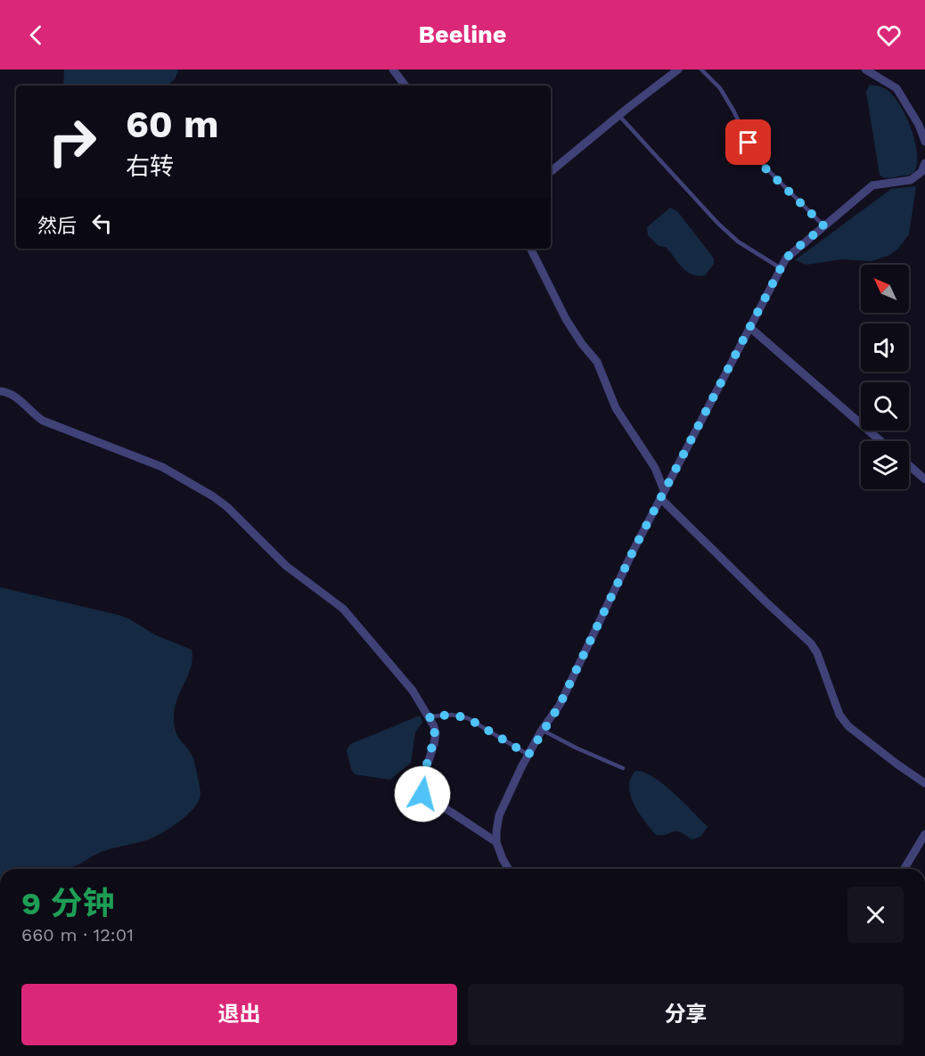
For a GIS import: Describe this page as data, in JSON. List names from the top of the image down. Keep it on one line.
{"north":"top left","page":{"header":"Beeline","turn":["60 m","右转"],"then":"然后","heading":["9 分钟","660 m · 12:01"],"buttons":["退出","分享"]}}
